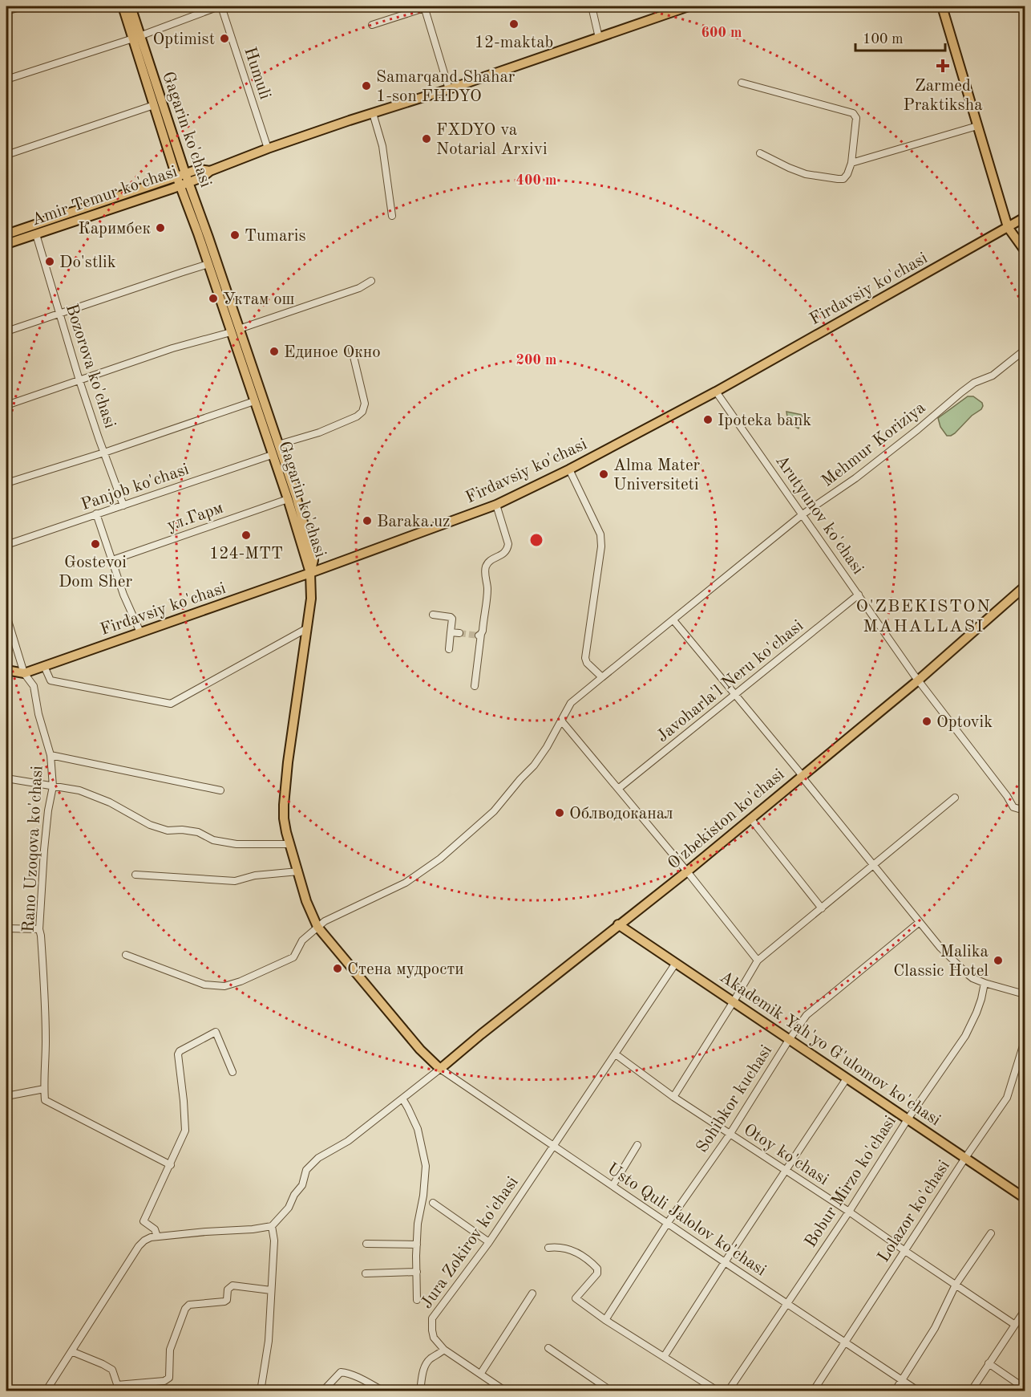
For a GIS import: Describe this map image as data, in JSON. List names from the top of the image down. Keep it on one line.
{"streets":{"main road":["Gagarin ko'chasi","Amir Temur ko'chasi","Firdavsiy ko'chasi","O'zbekiston ko'chasi","Akademik Yah'yo G'ulomov ko'chasi"],"street":["Humuli","Bozorova ko'chasi","Mehmur Koriziya","Panjob ko'chasi","Arutyunov ko'chasi","ул.Гарм","Javoharla'l Neru ko'chasi","Rano Uzoqova ko'chasi","Sohibkor kuchasi","Otoy ko'chasi","Bobur Mirzo ko'chasi","Lolazor ko'chasi","Usto Quli Jalolov ko'chasi","Jura Zokirov ko'chasi"]},"crossings":[["Humuli","Amir Temur ko'chasi"],["Gagarin ko'chasi","Amir Temur ko'chasi"],["Gagarin ko'chasi","Firdavsiy ko'chasi"],["Gagarin ko'chasi","Panjob ko'chasi"],["Gagarin ko'chasi","ул.Гарм"],["Amir Temur ko'chasi","Bozorova ko'chasi"],["Firdavsiy ko'chasi","Arutyunov ko'chasi"],["Firdavsiy ko'chasi","Rano Uzoqova ko'chasi"],["Bozorova ko'chasi","Panjob ko'chasi"],["Mehmur Koriziya","Arutyunov ko'chasi"],["Arutyunov ko'chasi","Javoharla'l Neru ko'chasi"],["Arutyunov ko'chasi","O'zbekiston ko'chasi"],["O'zbekiston ko'chasi","Akademik Yah'yo G'ulomov ko'chasi"],["O'zbekiston ko'chasi","Usto Quli Jalolov ko'chasi"],["Akademik Yah'yo G'ulomov ko'chasi","Sohibkor kuchasi"],["Akademik Yah'yo G'ulomov ko'chasi","Bobur Mirzo ko'chasi"],["Akademik Yah'yo G'ulomov ko'chasi","Lolazor ko'chasi"],["Akademik Yah'yo G'ulomov ko'chasi","Jura Zokirov ko'chasi"],["Sohibkor kuchasi","Otoy ko'chasi"],["Sohibkor kuchasi","Usto Quli Jalolov ko'chasi"],["Otoy ko'chasi","Bobur Mirzo ko'chasi"],["Otoy ko'chasi","Lolazor ko'chasi"],["Otoy ko'chasi","Jura Zokirov ko'chasi"],["Bobur Mirzo ko'chasi","Usto Quli Jalolov ko'chasi"],["Lolazor ko'chasi","Usto Quli Jalolov ko'chasi"],["Usto Quli Jalolov ko'chasi","Jura Zokirov ko'chasi"]],"districts":["O'ZBEKISTON MAHALLASI"],"places":{"other":["12-maktab","Optimist","Samarqand Shahar 1-son FHDYO","FXDYO va Notarial Arxivi","Каримбек","Tumaris","Do'stlik","Уктам ош","Единое Окно","Ipoteka bank","Alma Mater Universiteti","Baraka.uz","124-MTT","Gostevoi Dom Sher","Optovik","Облводоканал","Malika Classic Hotel","Стена мудрости"],"health":["Zarmed Praktiksha"]},"scale_bar":"100 m","rings":["600 m","400 m","200 m"]}
